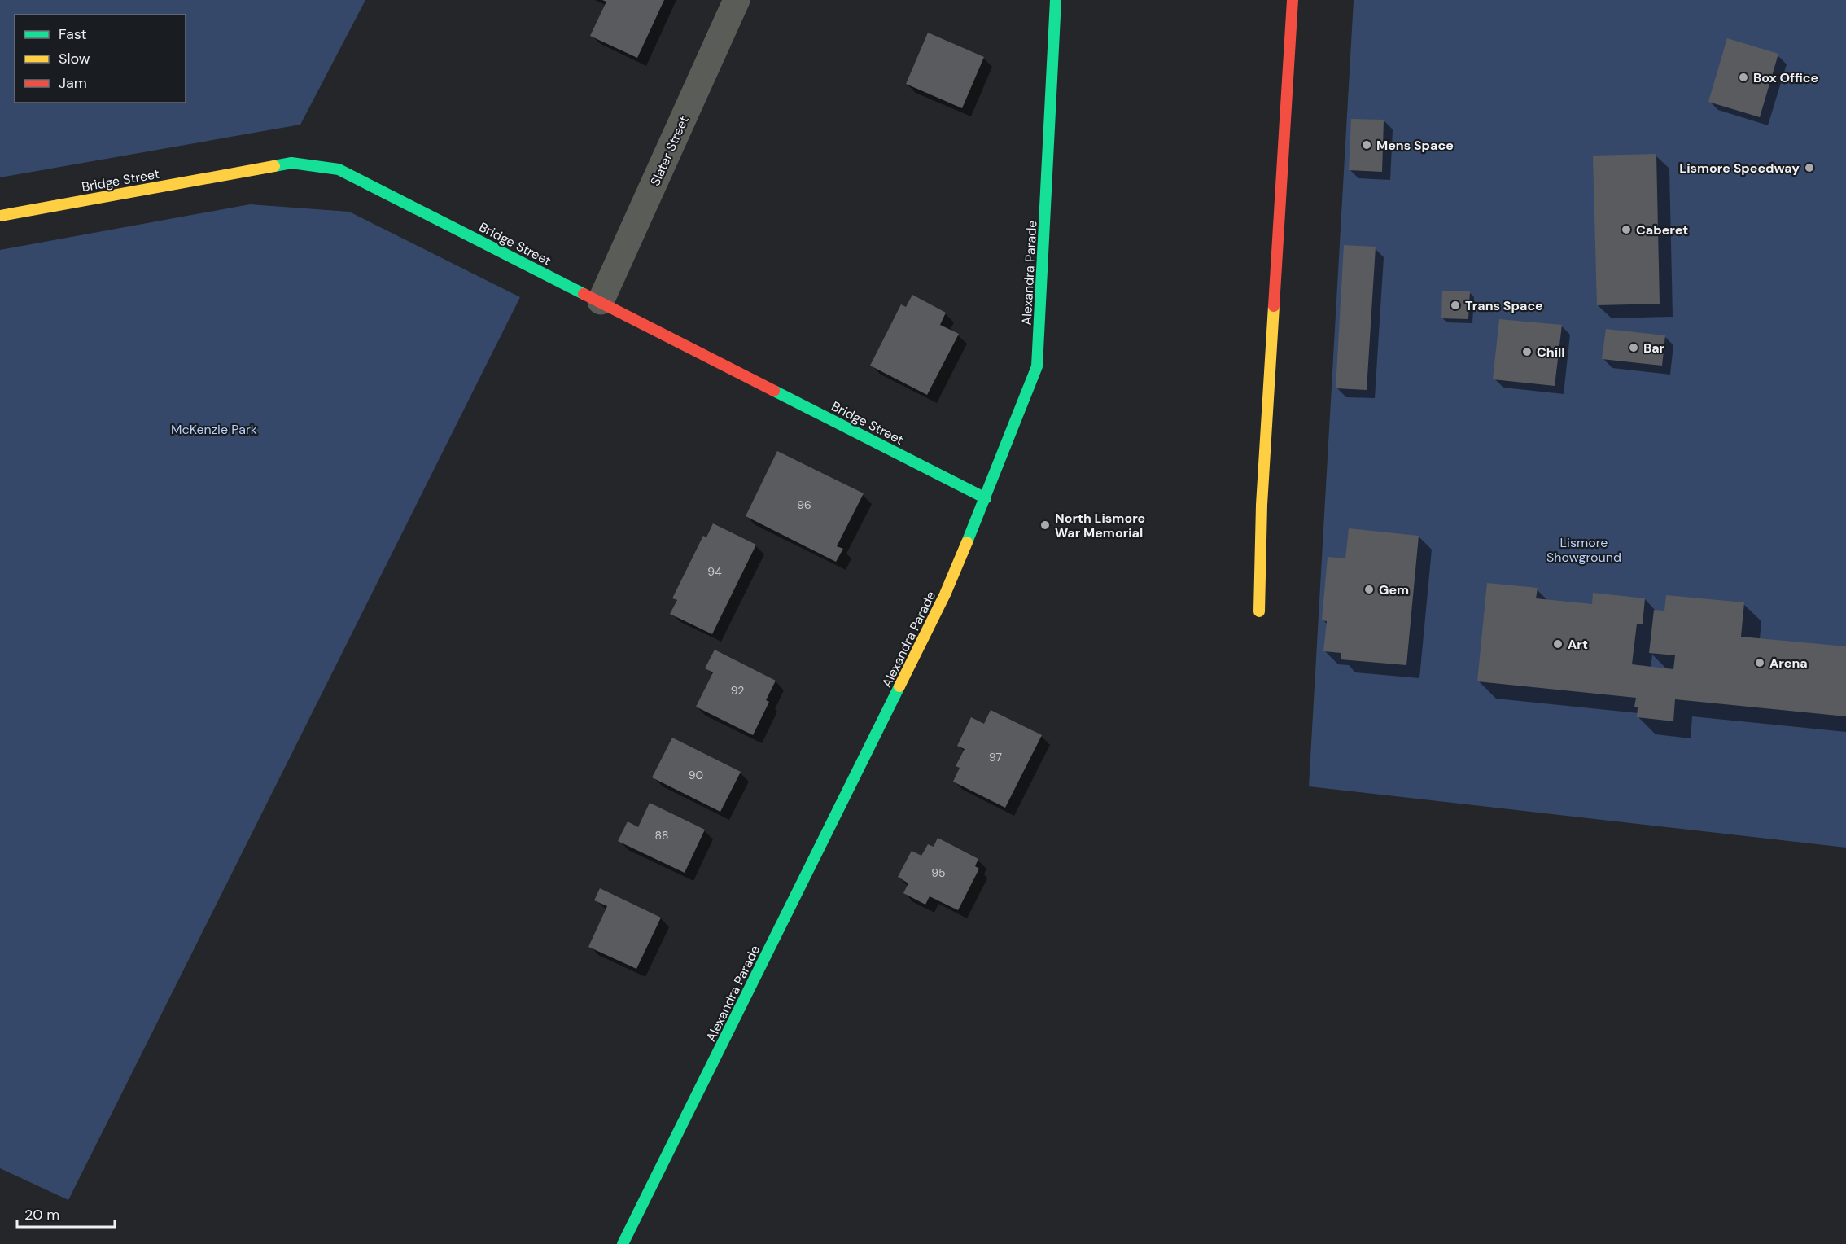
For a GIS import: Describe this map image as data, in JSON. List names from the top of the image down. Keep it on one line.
{"streets":{"street":["Slater Street","Bridge Street","Alexandra Parade"]},"crossings":[["Slater Street","Bridge Street"],["Bridge Street","Alexandra Parade"]],"parks":["McKenzie Park","Lismore Showground"],"places":["Box Office","Mens Space","Lismore Speedway","Caberet","Trans Space","Bar","Chill","North Lismore War Memorial","Gem","Art","Arena"],"house_numbers":["96","94","92","97","90","88","95"],"legend":["Fast","Slow","Jam"],"scale_bar":"20 m"}
